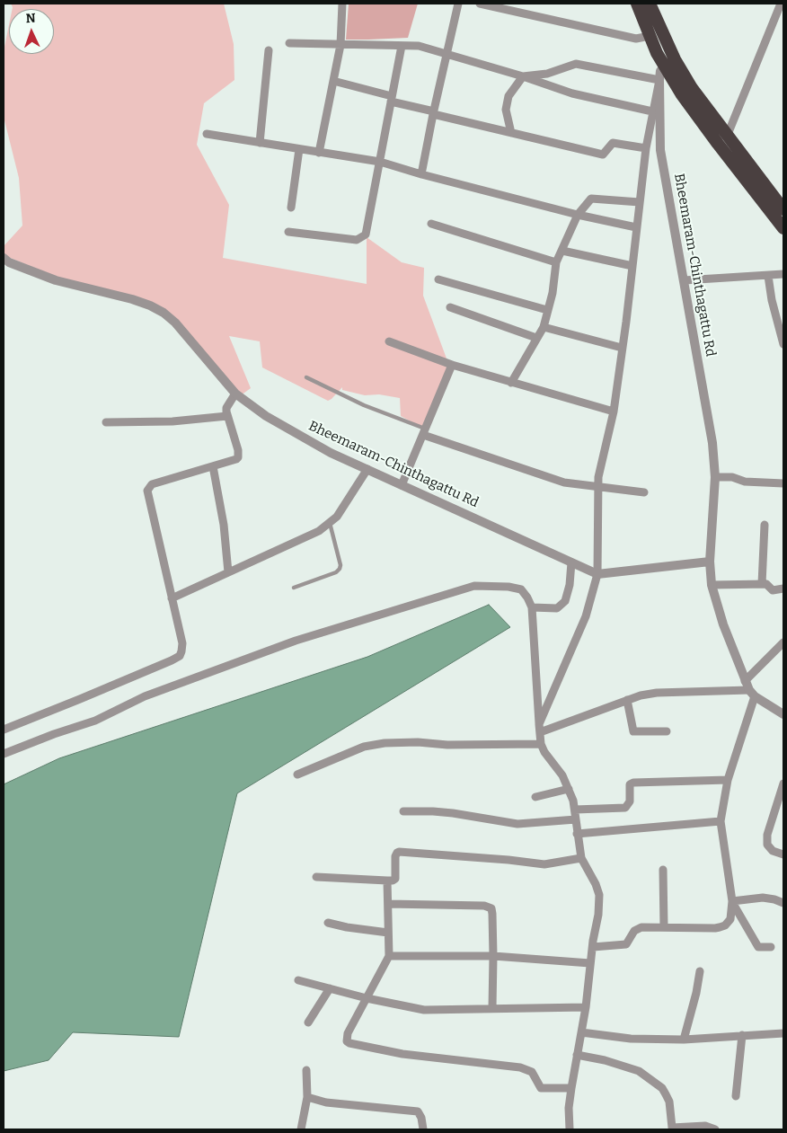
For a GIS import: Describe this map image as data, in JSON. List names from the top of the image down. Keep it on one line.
{"streets":{"street":["Bheemaram-Chinthagattu Rd"]},"north":"top"}
